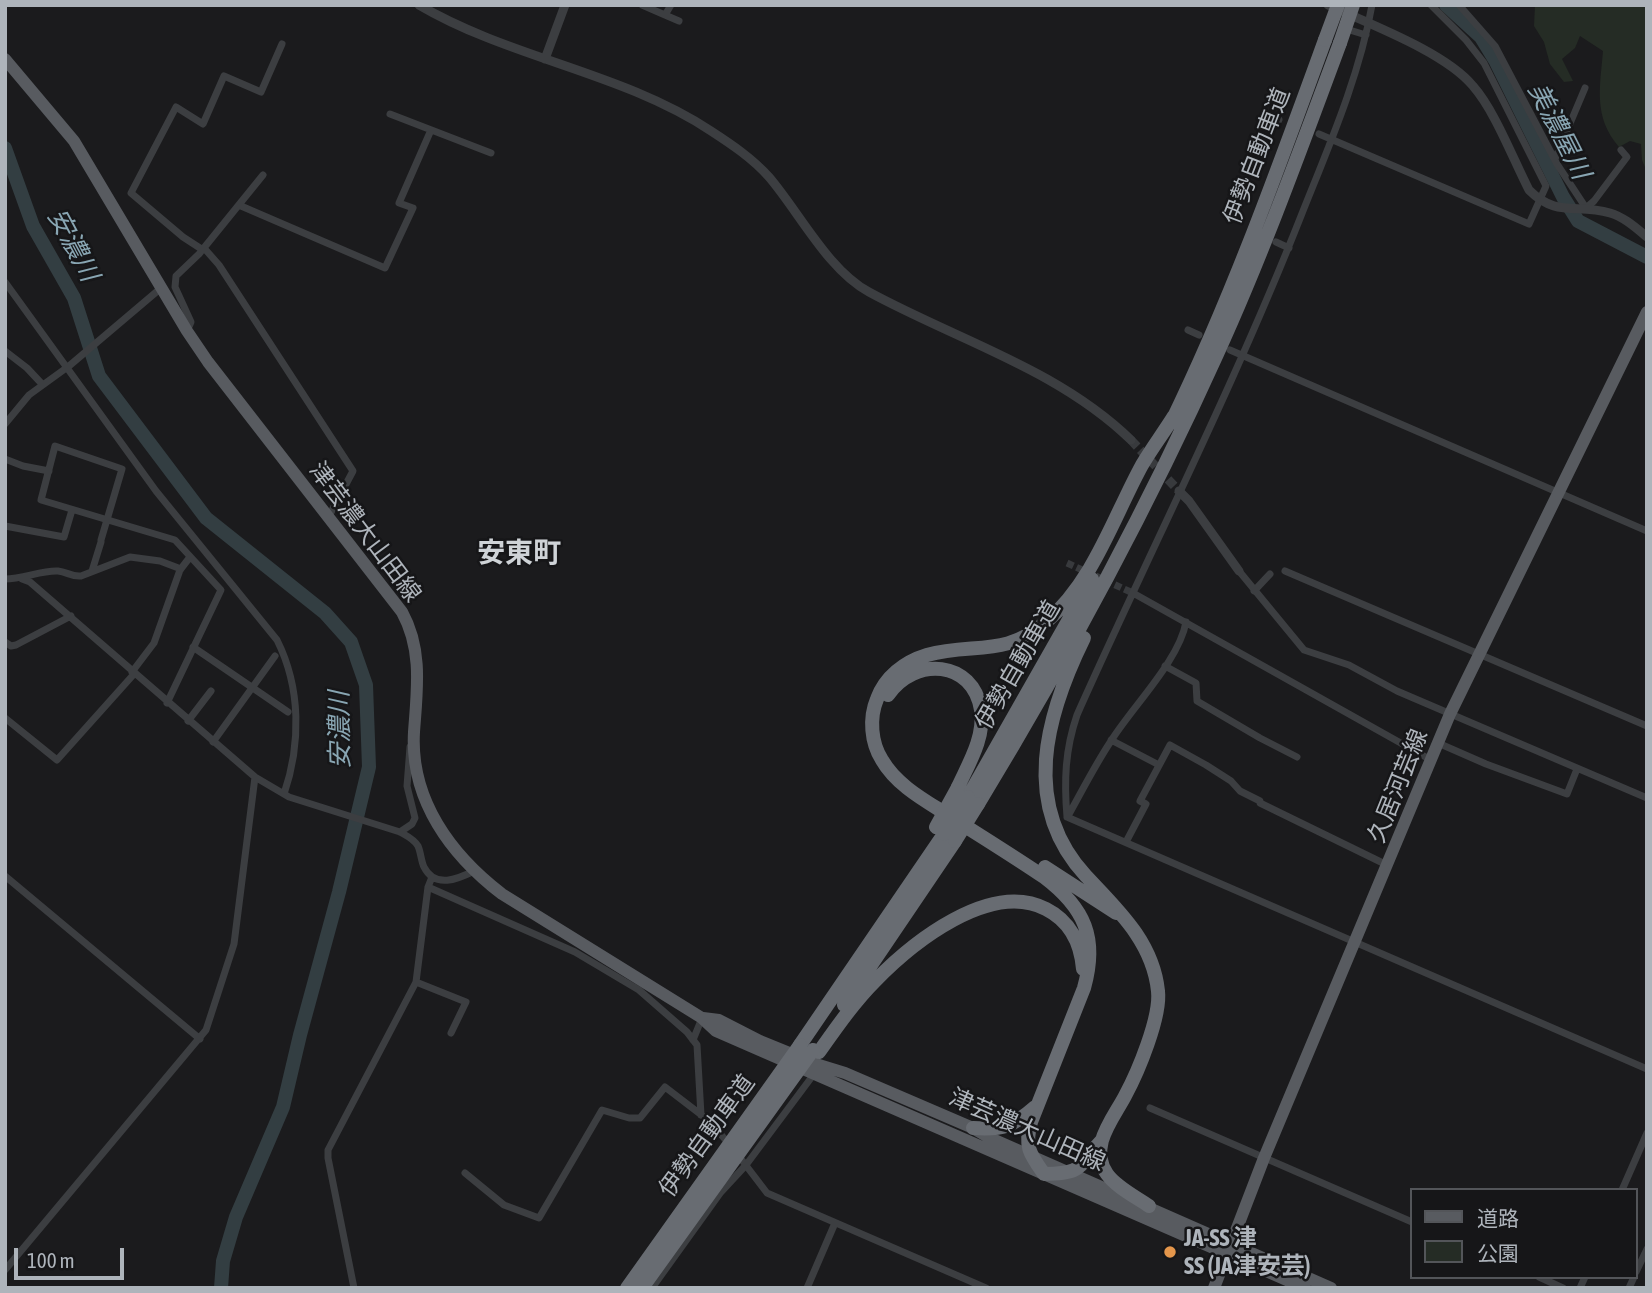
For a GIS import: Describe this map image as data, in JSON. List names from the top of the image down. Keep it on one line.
{"streets":{"highway":["伊勢自動車道"],"main road":["津芸濃大山田線","久居河芸線"]},"crossings":[["津芸濃大山田線","久居河芸線"]],"districts":["安東町"],"water":["美濃屋川","安濃川"],"places":["JA-SS 津 SS (JA津安芸)"],"legend":["道路","公園"],"scale_bar":"100 m"}
